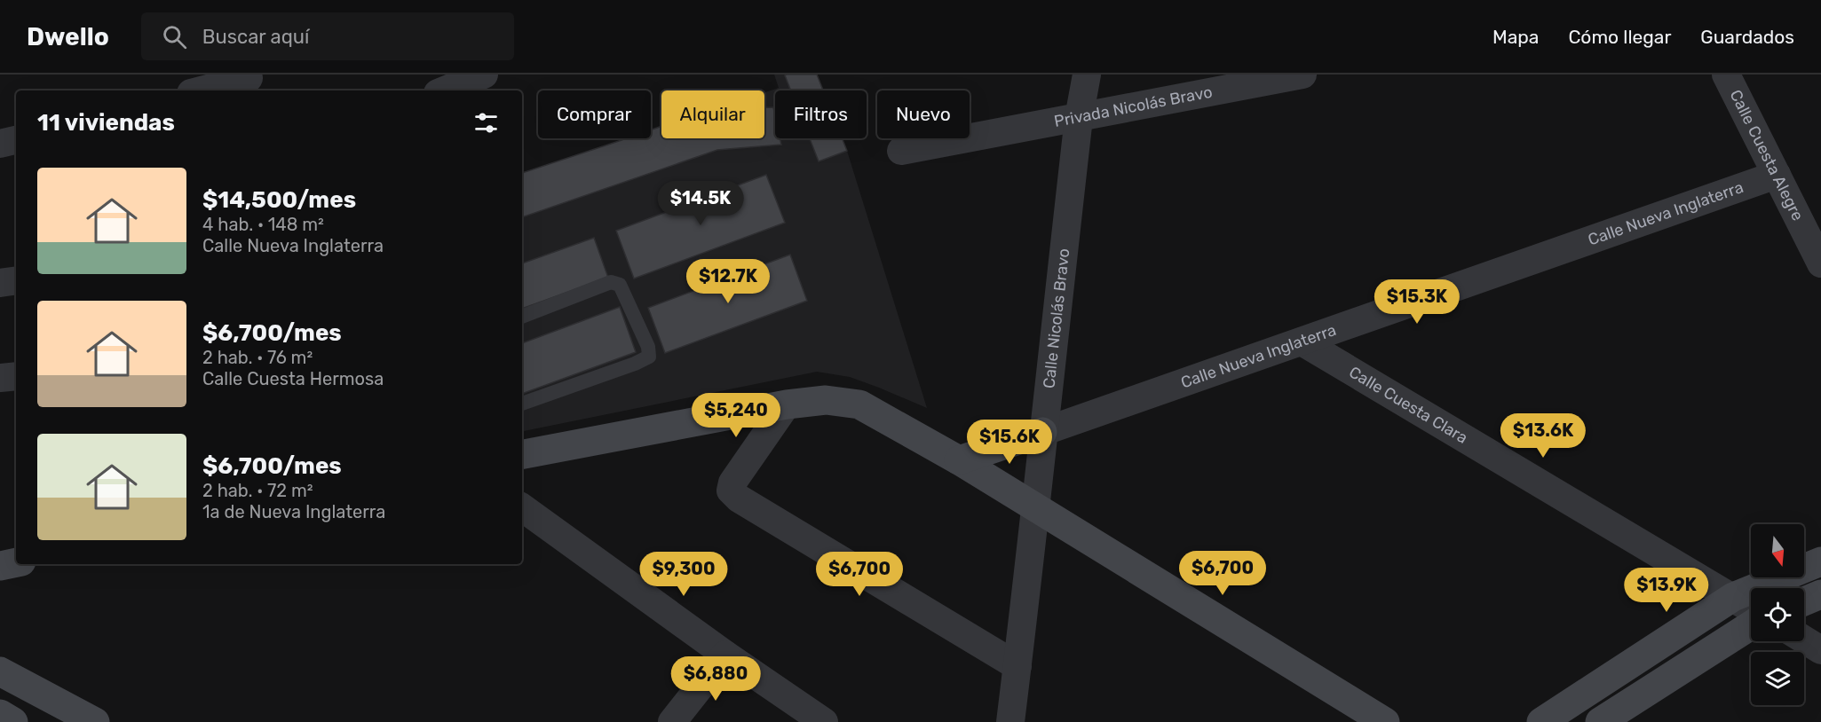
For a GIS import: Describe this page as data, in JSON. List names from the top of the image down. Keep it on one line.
{"streets":{"street":["Privada Nicolás Bravo","Calle Cuesta Alegre","Calle Nueva Inglaterra","Calle Nicolás Bravo","Calle Cuesta Clara"]},"crossings":[["Privada Nicolás Bravo","Calle Nicolás Bravo"],["Calle Cuesta Alegre","Calle Nueva Inglaterra"],["Calle Nueva Inglaterra","Calle Nicolás Bravo"],["Calle Nueva Inglaterra","Calle Cuesta Clara"]],"north":"bottom","page":{"header":"Dwello","search":"Buscar aquí","nav":["Mapa","Cómo llegar","Guardados"],"chip":["Comprar","Alquilar","Filtros","Nuevo"],"heading":"11 viviendas","list":[{"name":"$14,500/mes","note":"4 hab. · 148 m² · Calle Nueva Inglaterra"},{"name":"$6,700/mes","note":"2 hab. · 76 m² · Calle Cuesta Hermosa"},{"name":"$6,700/mes","note":"2 hab. · 72 m² · 1a de Nueva Inglaterra"}],"price":["$14.5K","$12.7K","$15.3K","$5,240","$13.6K","$15.6K","$6,700","$9,300","$6,700","$13.9K","$6,880"]}}
